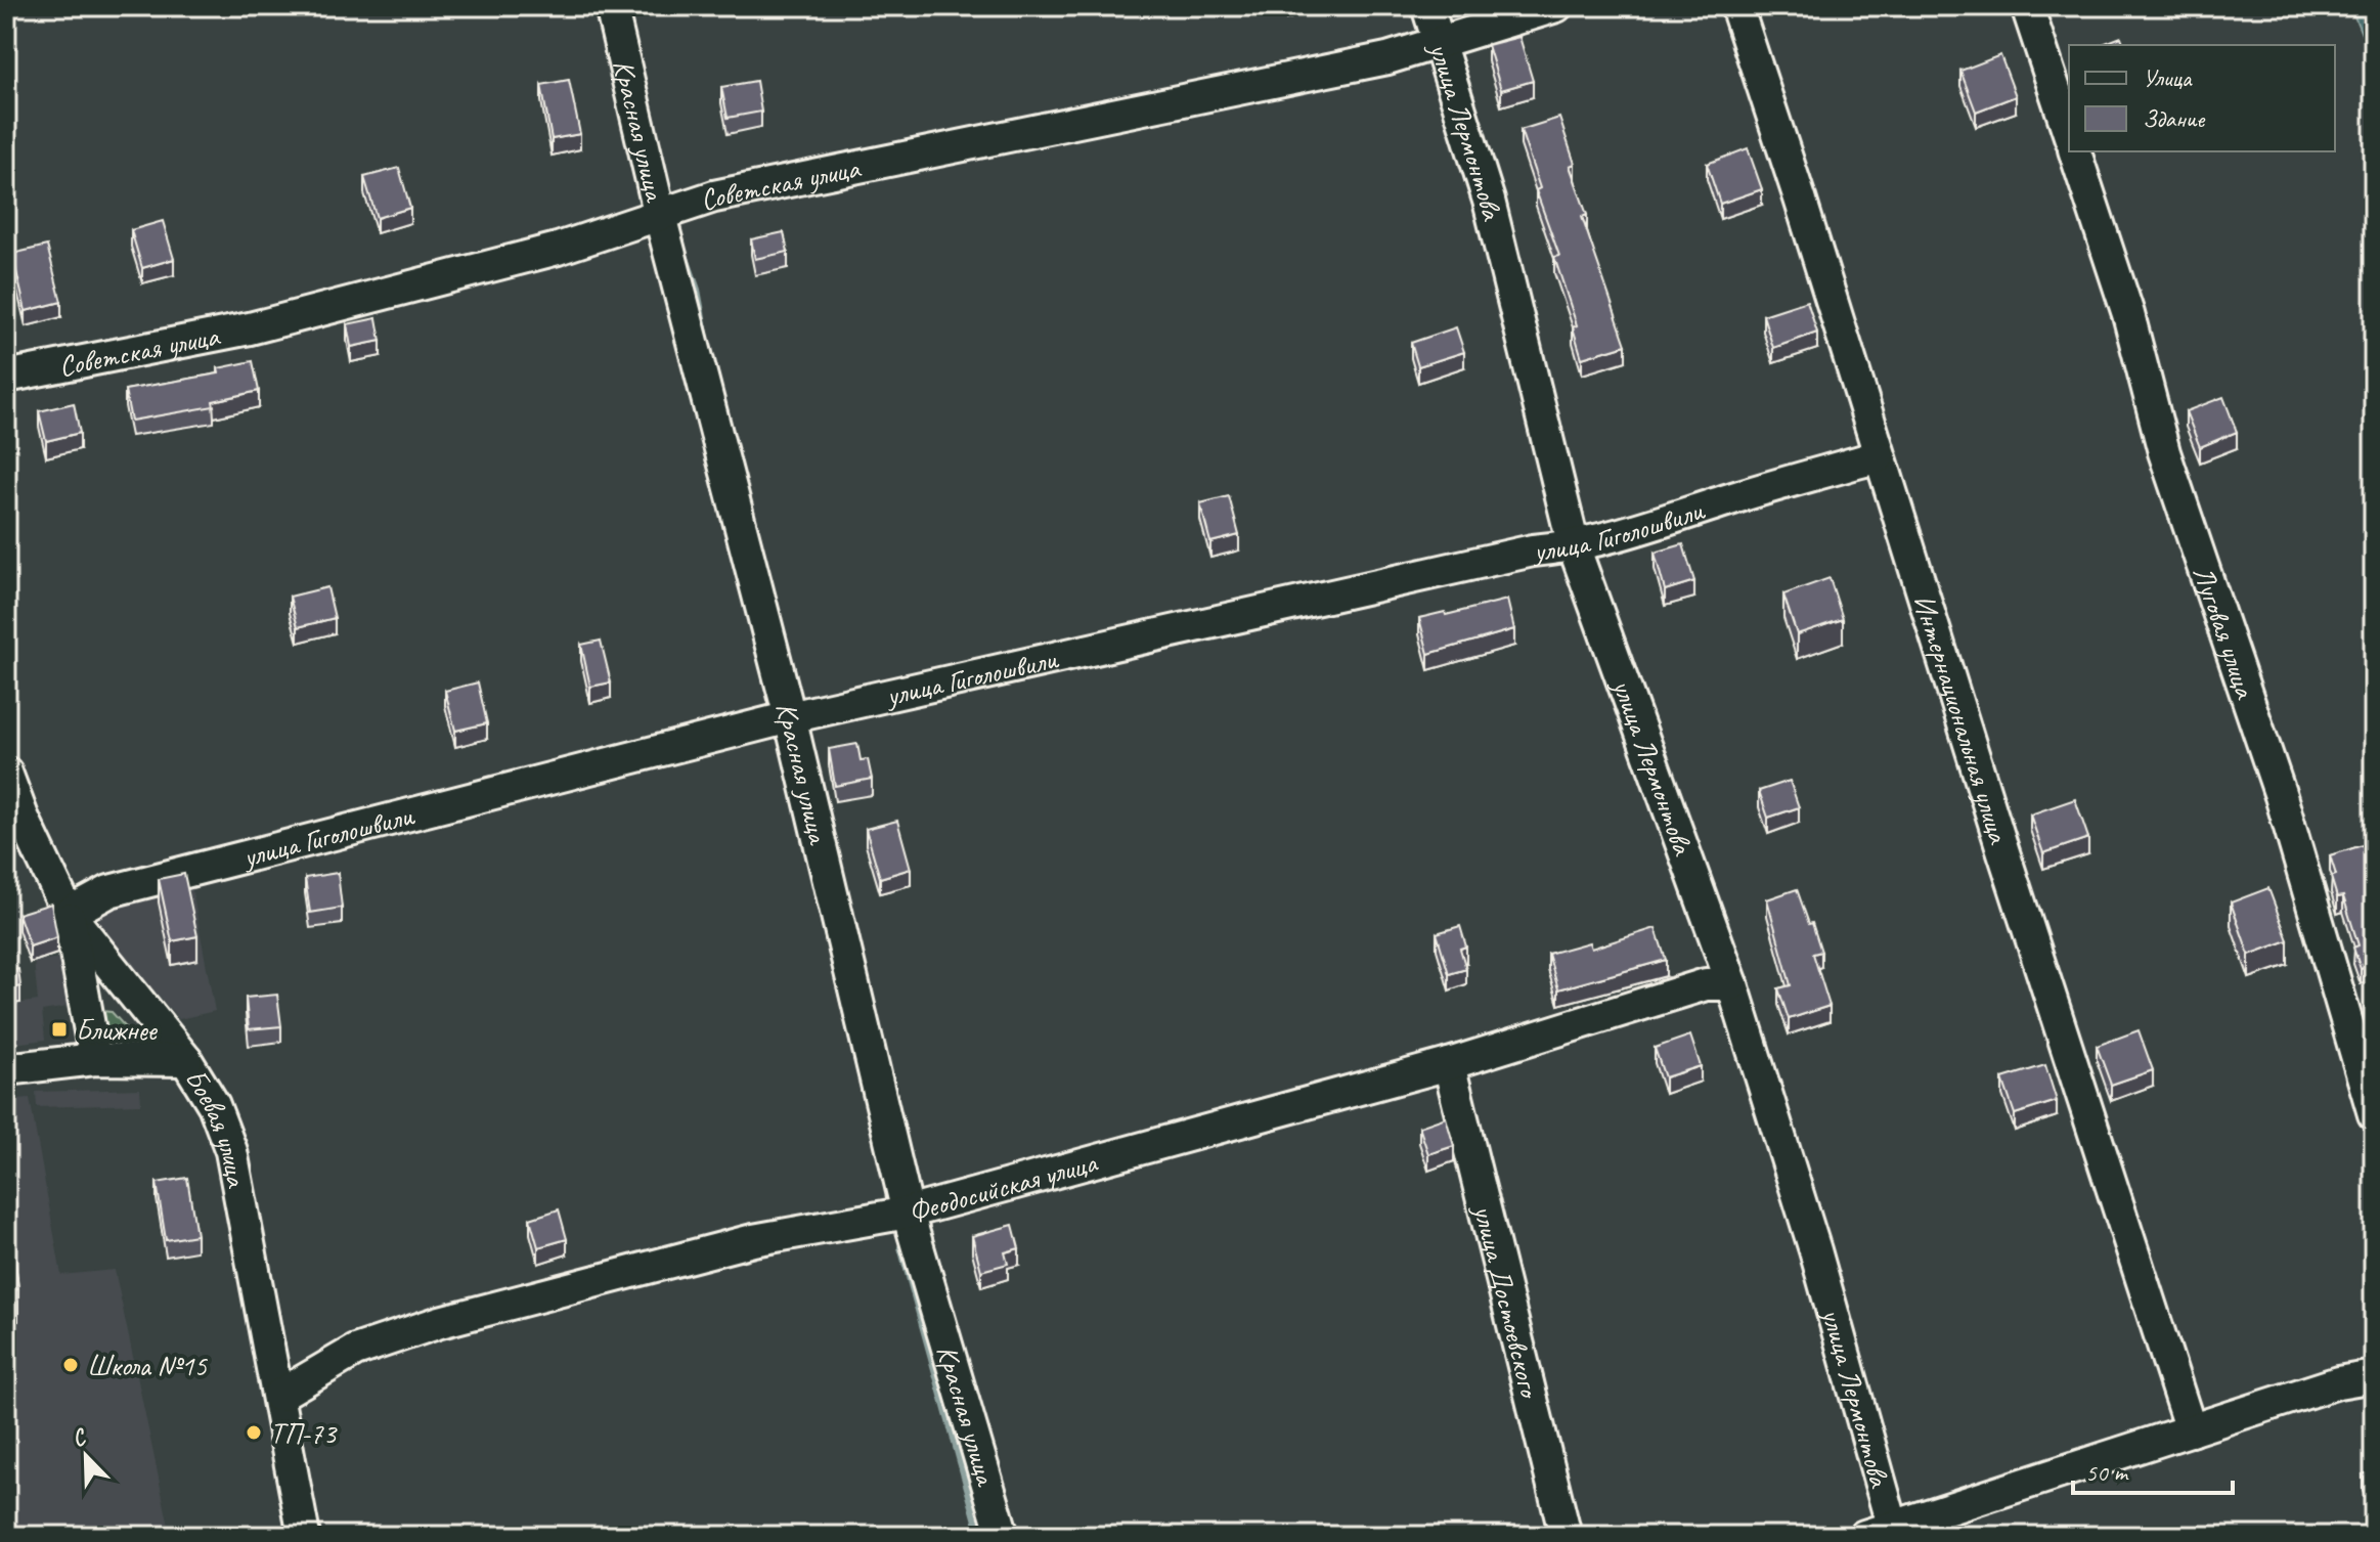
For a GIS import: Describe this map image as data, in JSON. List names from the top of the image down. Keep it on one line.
{"streets":{"street":["Красная улица","улица Лермонтова","Советская улица","улица Гиголошвили","Луговая улица","Интернациональная улица","Боевая улица","Феодосийская улица","улица Достоевского"]},"crossings":[["Красная улица","Советская улица"],["Красная улица","улица Гиголошвили"],["Красная улица","Феодосийская улица"],["улица Лермонтова","Советская улица"],["улица Лермонтова","улица Гиголошвили"],["улица Лермонтова","Феодосийская улица"],["улица Гиголошвили","Интернациональная улица"],["улица Гиголошвили","Боевая улица"],["Боевая улица","Феодосийская улица"],["Феодосийская улица","улица Достоевского"]],"places":{"transit":["Ближнее"],"other":["Школа №15","ТП-73"]},"legend":["Улица","Здание"],"scale_bar":"50 m","north":"top left"}
